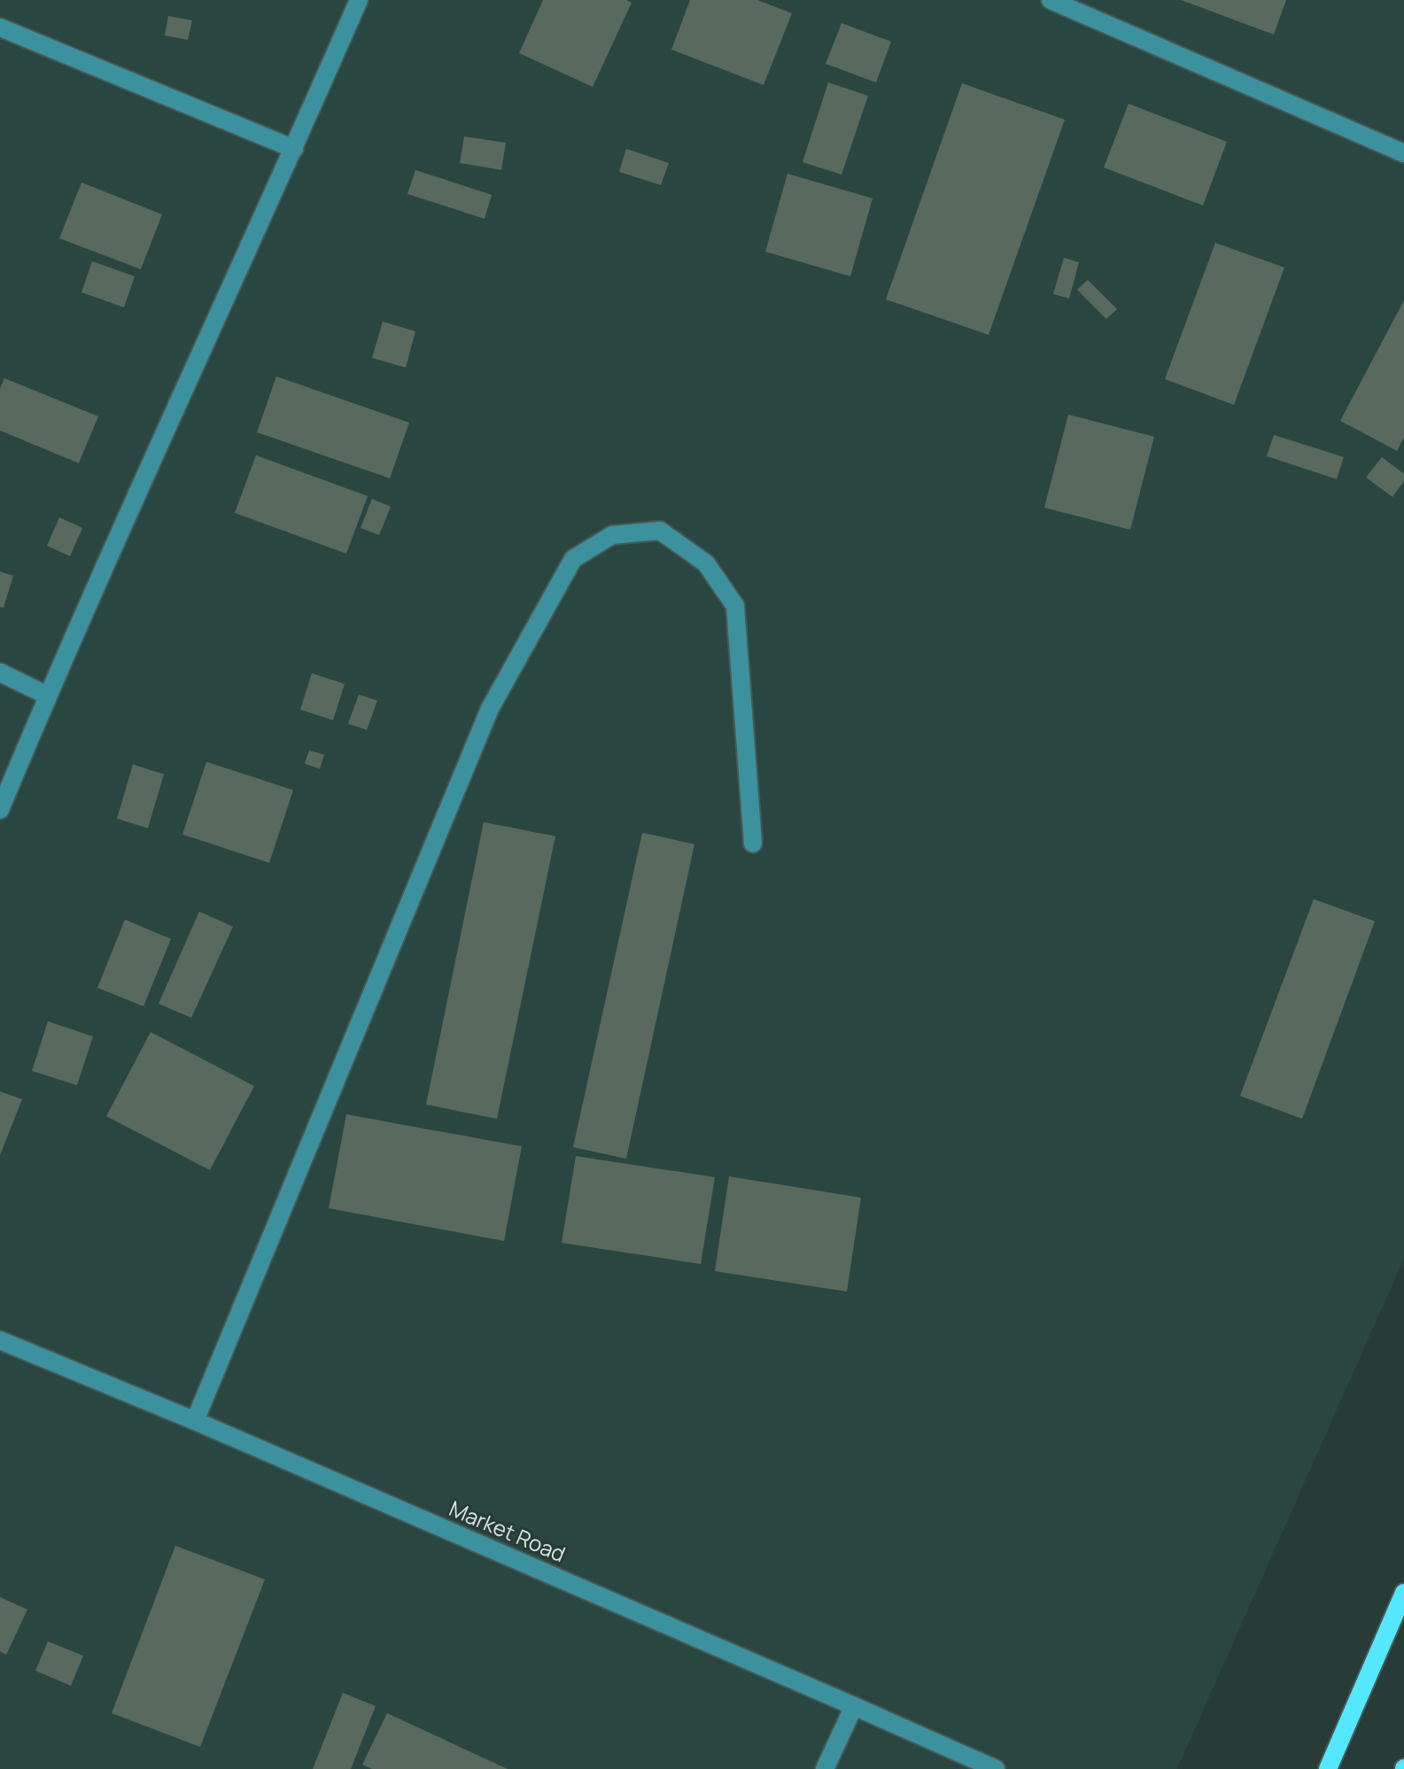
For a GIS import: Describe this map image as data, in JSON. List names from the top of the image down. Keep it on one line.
{"streets":{"street":["Market Road"]}}
